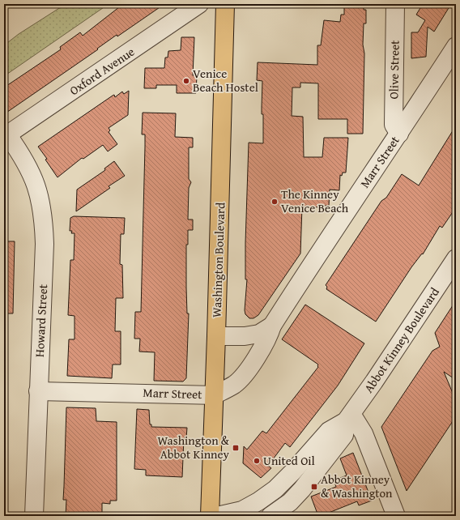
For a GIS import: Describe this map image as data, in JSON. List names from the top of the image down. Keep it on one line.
{"streets":{"main road":["Washington Boulevard"],"street":["Olive Street","Oxford Avenue","Marr Street","Howard Street","Abbot Kinney Boulevard"]},"crossings":[["Olive Street","Marr Street"],["Oxford Avenue","Howard Street"],["Marr Street","Washington Boulevard"],["Marr Street","Howard Street"]],"places":{"other":["Venice Beach Hostel","The Kinney Venice Beach","United Oil"],"transit":["Washington & Abbot Kinney","Abbot Kinney & Washington"]}}
